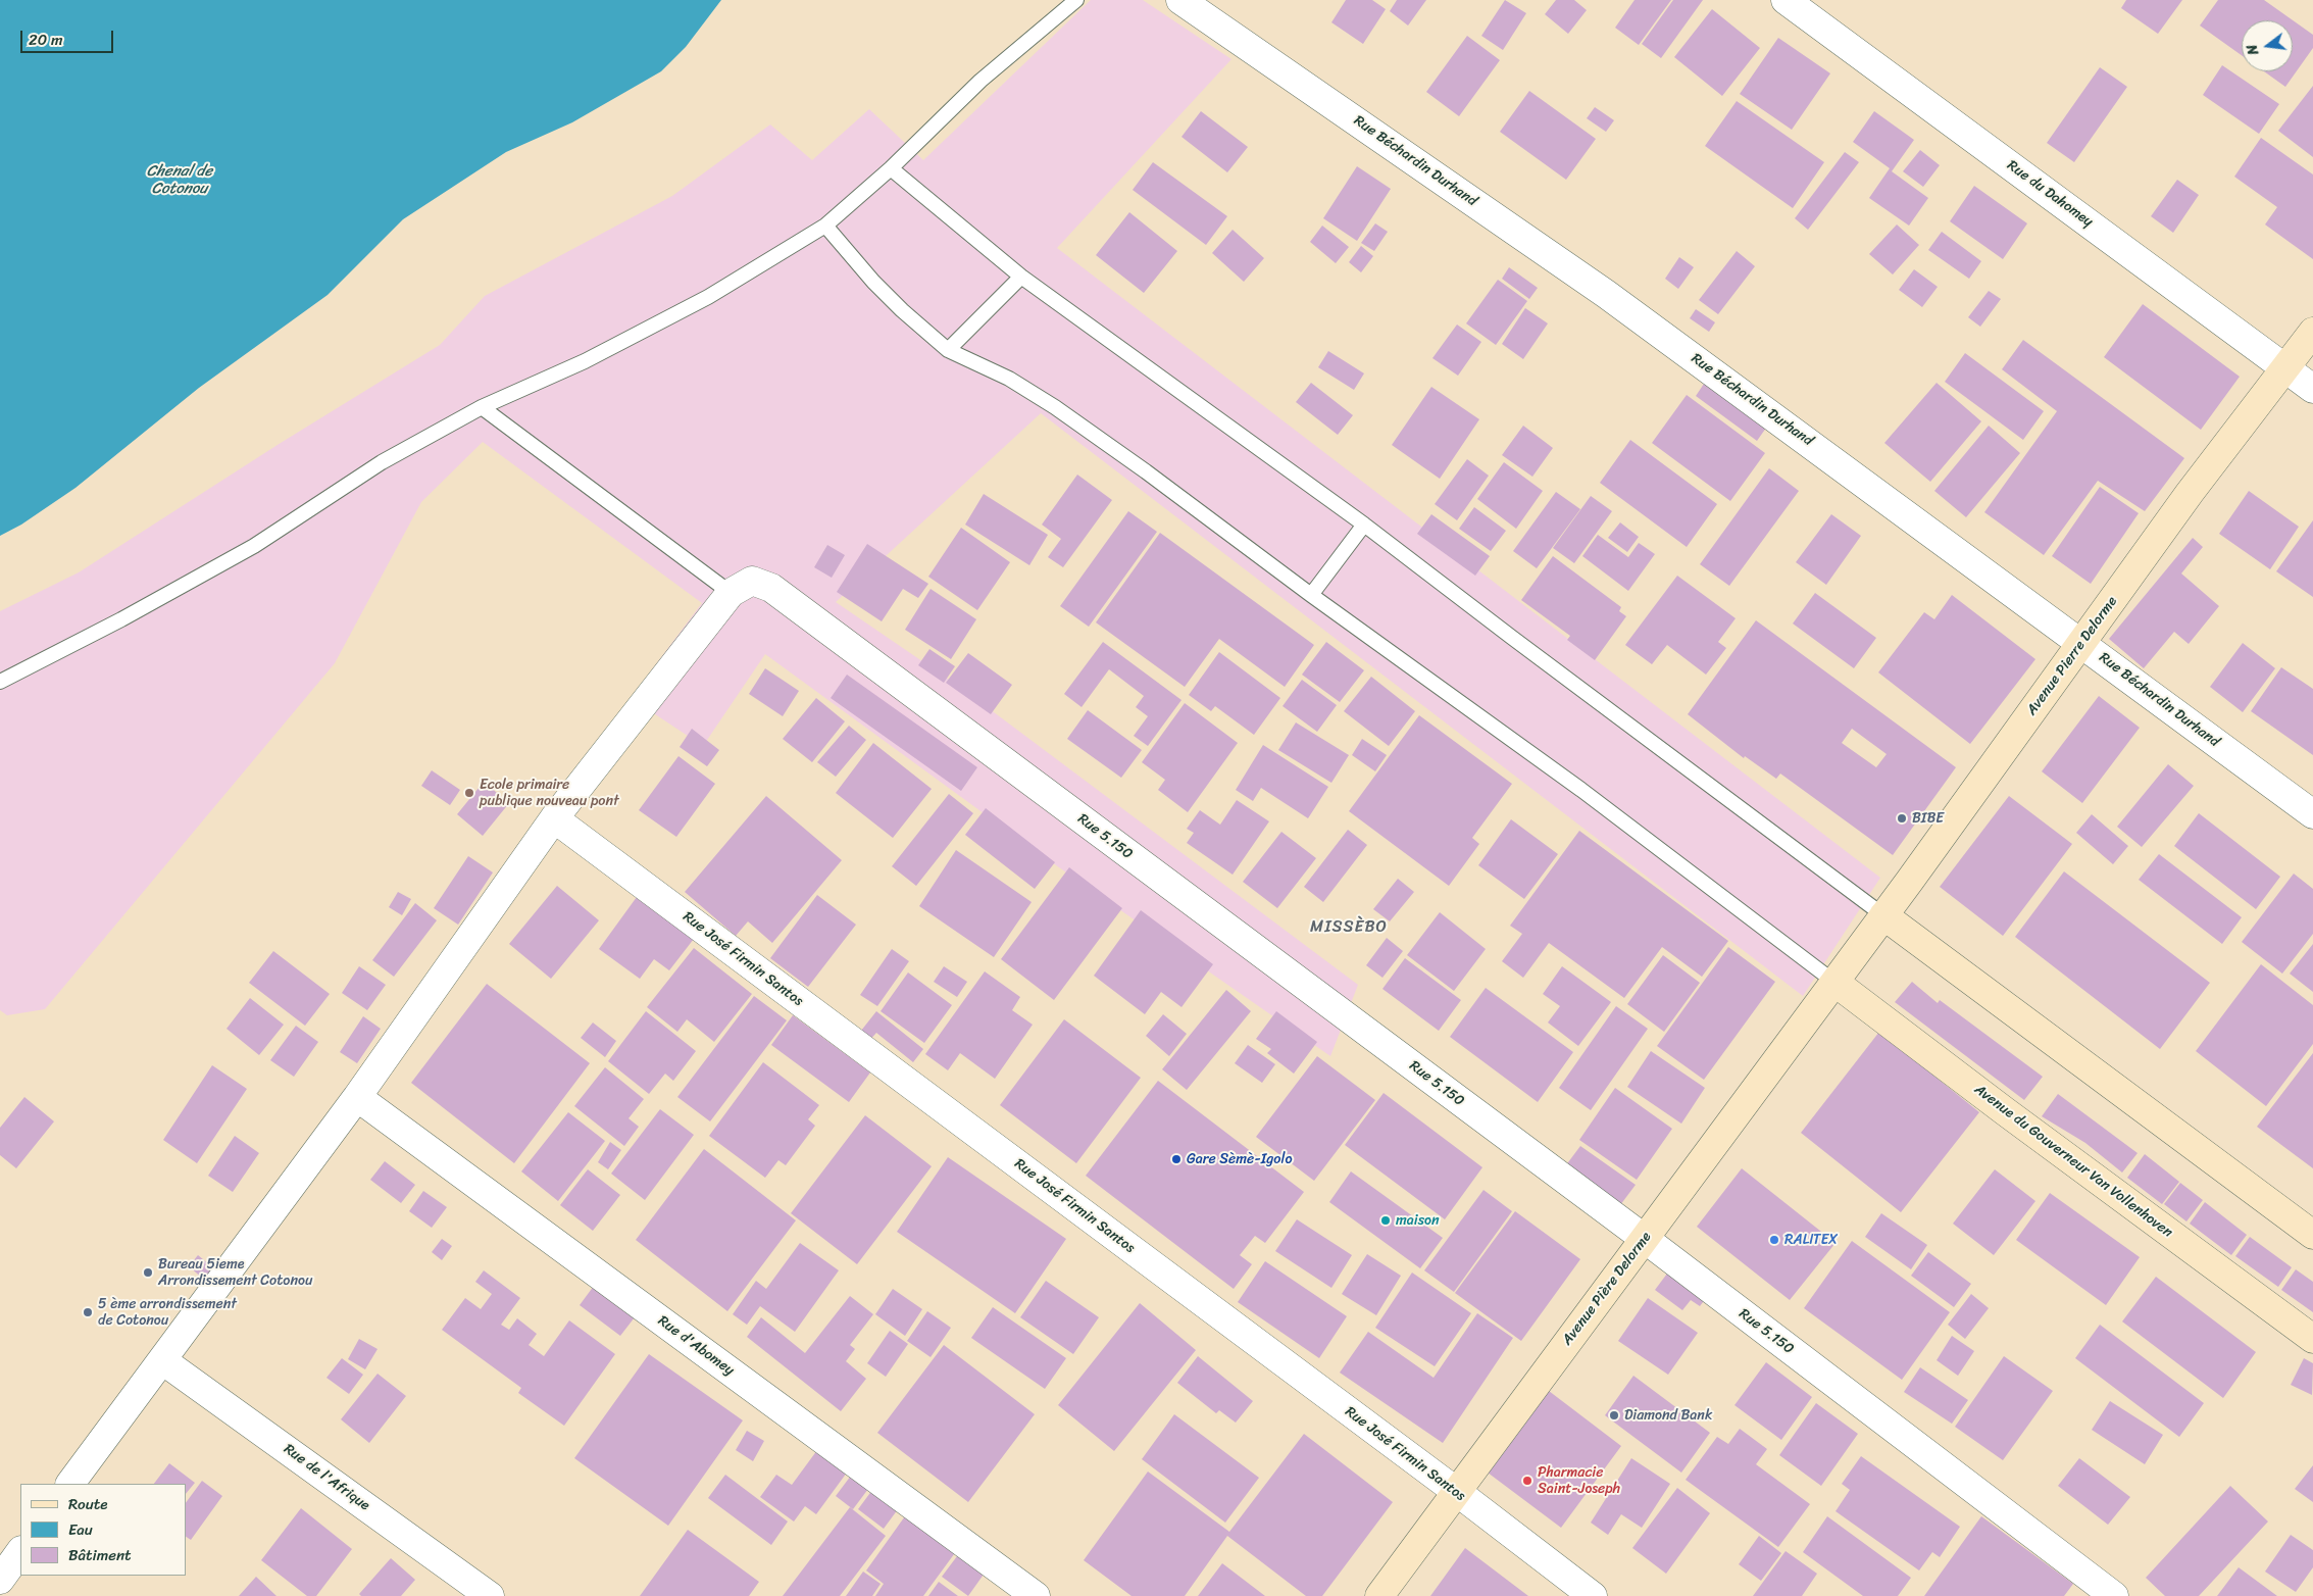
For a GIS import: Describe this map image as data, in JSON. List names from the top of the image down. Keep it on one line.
{"streets":{"main road":["Avenue Pierre Delorme","Avenue du Gouverneur Van Vollenhoven","Avenue Pière Delorme"],"street":["Rue Béchardin Durhand","Rue du Dahomey","Rue 5.150","Rue José Firmin Santos","Rue d'Abomey","Rue de l'Afrique"]},"crossings":[["Rue Béchardin Durhand","Avenue Pierre Delorme"],["Rue du Dahomey","Avenue Pierre Delorme"],["Avenue Pierre Delorme","Avenue du Gouverneur Van Vollenhoven"],["Avenue Pierre Delorme","Avenue Pière Delorme"],["Rue 5.150","Avenue Pière Delorme"],["Rue José Firmin Santos","Avenue Pière Delorme"],["Avenue du Gouverneur Van Vollenhoven","Avenue Pière Delorme"]],"districts":["MISSÈBO"],"water":["Chenal de Cotonou"],"places":["Ecole primaire publique nouveau pont","BIBE","Gare Sèmè-Igolo","maison","RALITEX","Bureau 5ieme Arrondissement Cotonou","5 ème arrondissement de Cotonou","Diamond Bank","Pharmacie Saint-Joseph"],"legend":["Route","Eau","Bâtiment"],"scale_bar":"20 m","north":"left"}
